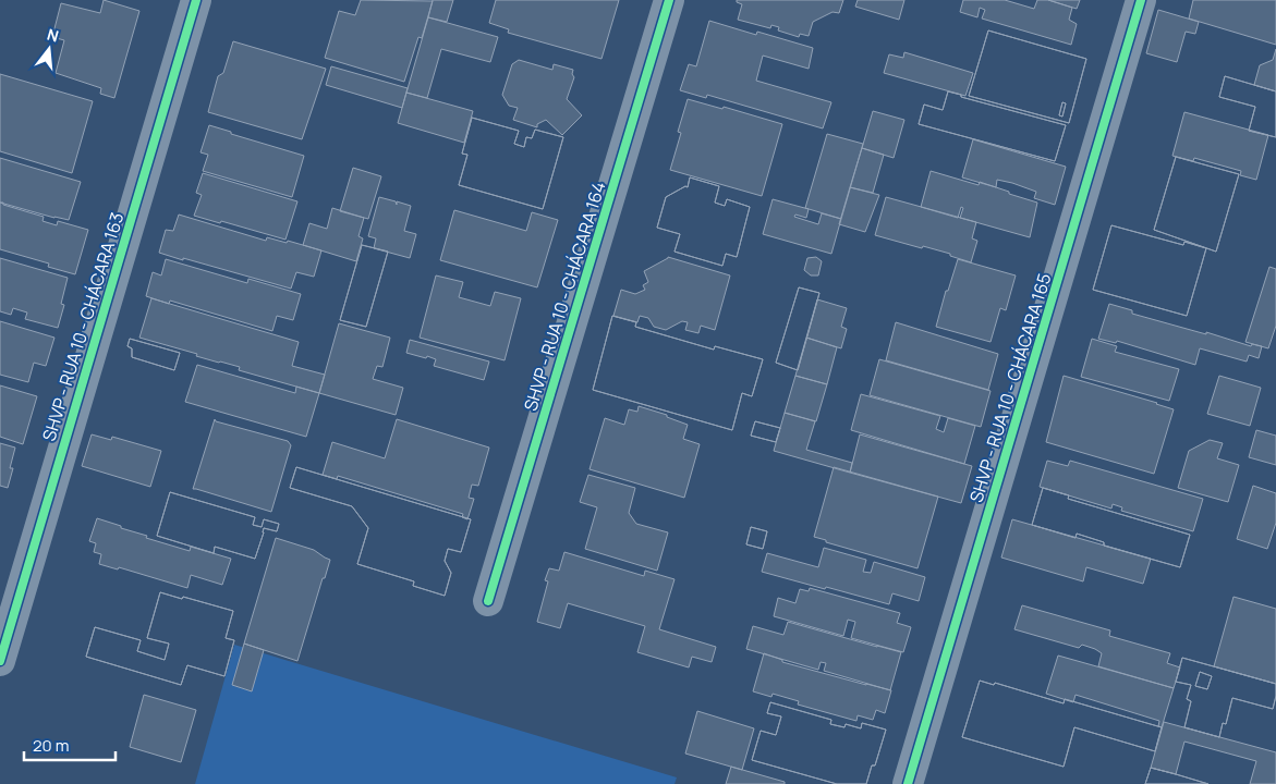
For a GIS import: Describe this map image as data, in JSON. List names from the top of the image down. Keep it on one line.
{"streets":{"street":["SHVP - RUA 10 - CHÁCARA 164","SHVP - RUA 10 - CHÁCARA 163","SHVP - RUA 10 - CHÁCARA 165"]},"scale_bar":"20 m","north":"top"}
